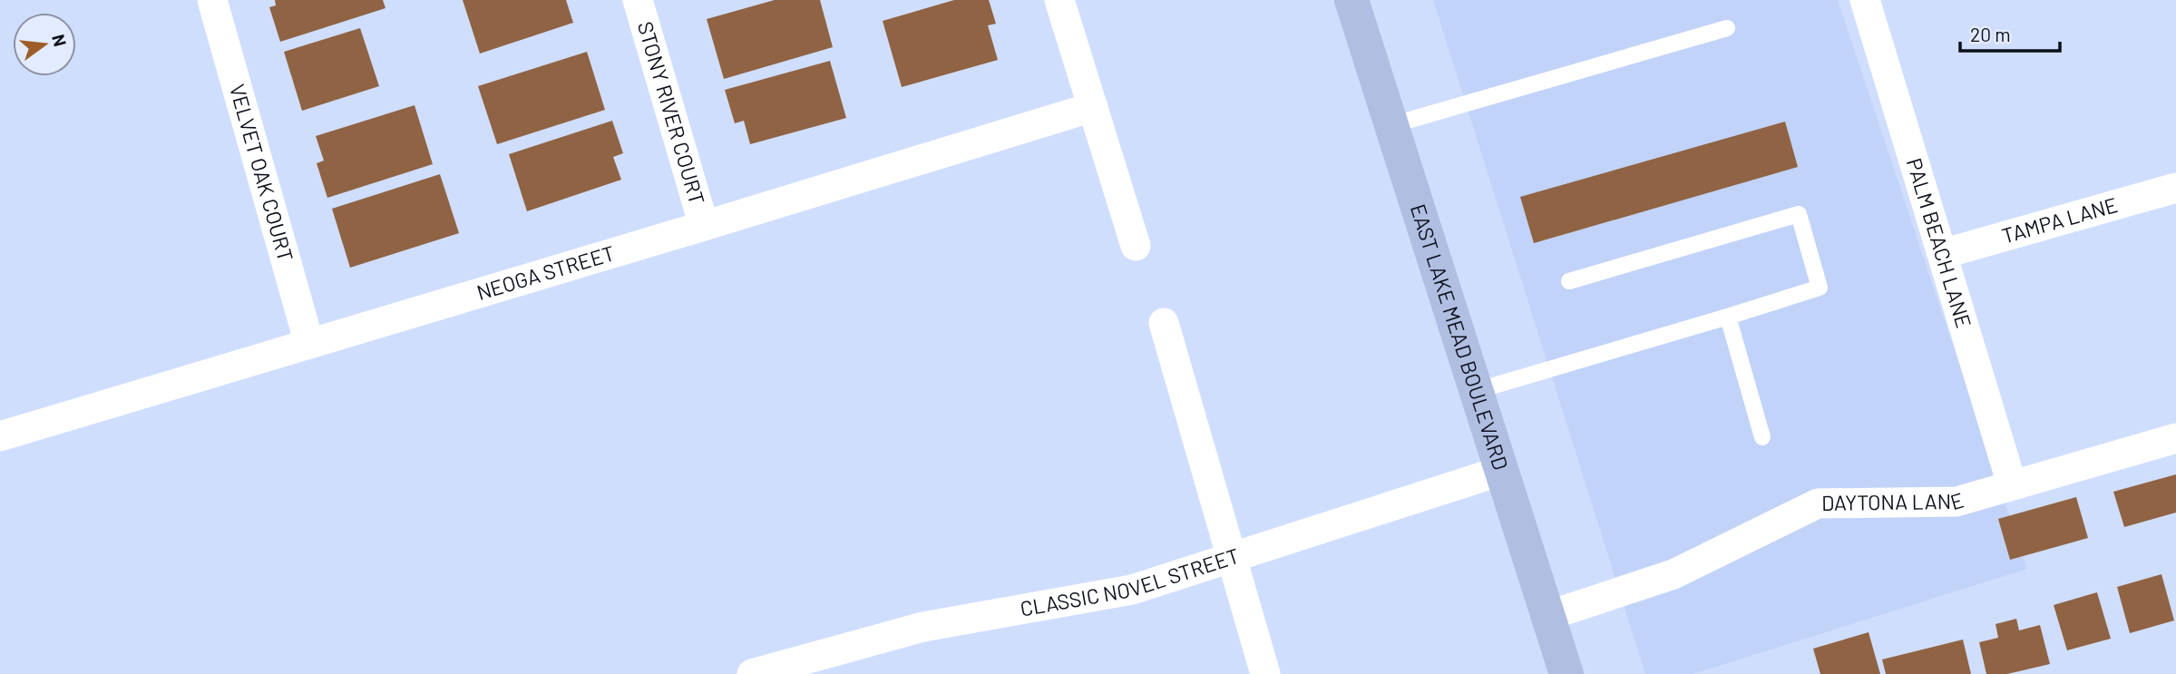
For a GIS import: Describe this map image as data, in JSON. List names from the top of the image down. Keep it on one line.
{"streets":{"main road":["EAST LAKE MEAD BOULEVARD"],"street":["STONY RIVER COURT","VELVET OAK COURT","TAMPA LANE","PALM BEACH LANE","NEOGA STREET","DAYTONA LANE","CLASSIC NOVEL STREET"]},"crossings":[["STONY RIVER COURT","NEOGA STREET"],["VELVET OAK COURT","NEOGA STREET"],["TAMPA LANE","PALM BEACH LANE"],["PALM BEACH LANE","DAYTONA LANE"],["EAST LAKE MEAD BOULEVARD","DAYTONA LANE"],["EAST LAKE MEAD BOULEVARD","CLASSIC NOVEL STREET"]],"scale_bar":"20 m","north":"right"}
